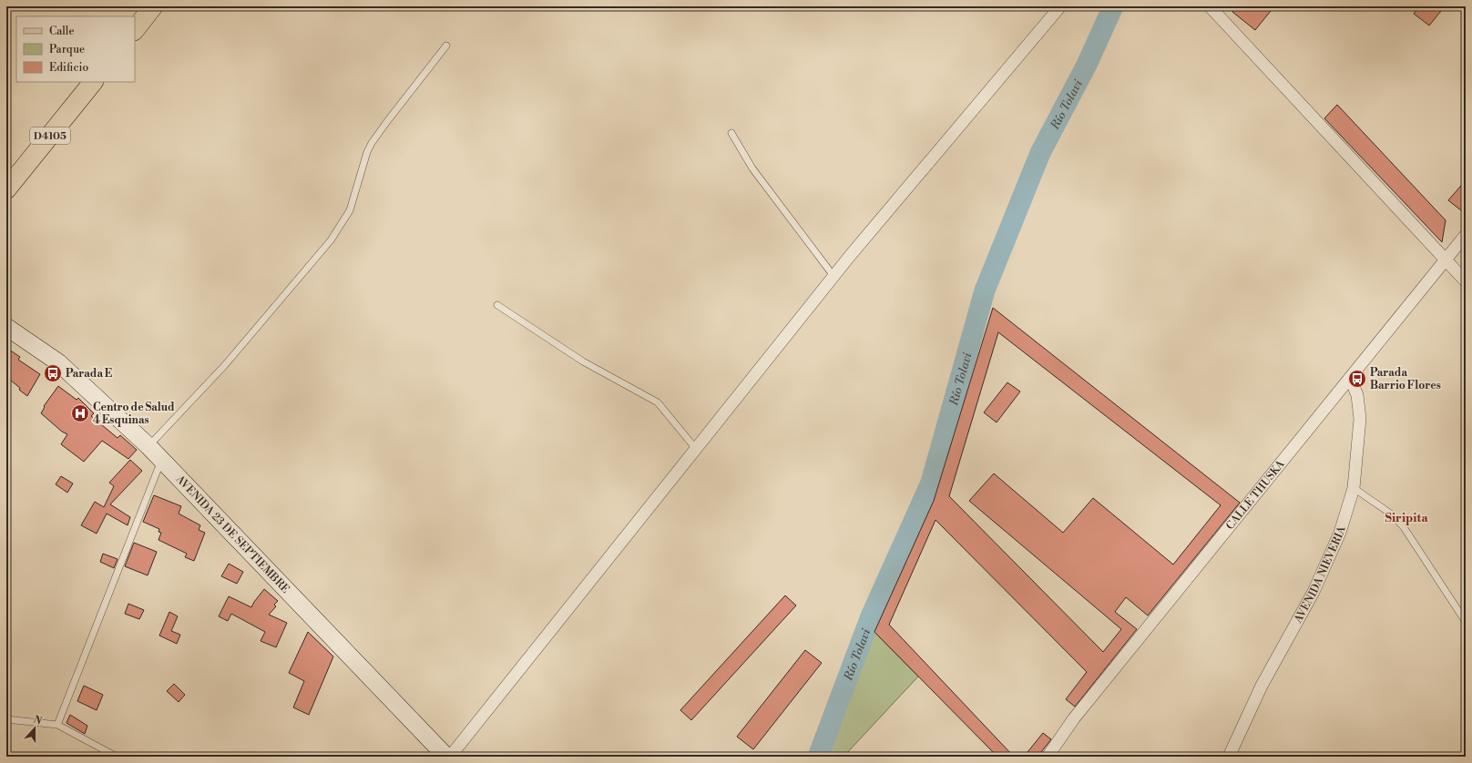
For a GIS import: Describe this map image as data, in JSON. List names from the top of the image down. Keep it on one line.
{"streets":{"main road":["D4105","AVENIDA 23 DE SEPTIEMBRE"],"street":["CALLE THUSKA","AVENIDA NIEVERIA"]},"crossings":[["CALLE THUSKA","AVENIDA NIEVERIA"]],"districts":["Siripita"],"water":["Río Tolavi"],"places":{"bus stop":["Parada E","Parada Barrio Flores"],"hospital":["Centro de Salud 4 Esquinas"]},"legend":["Calle","Parque","Edificio"],"north":"top"}
